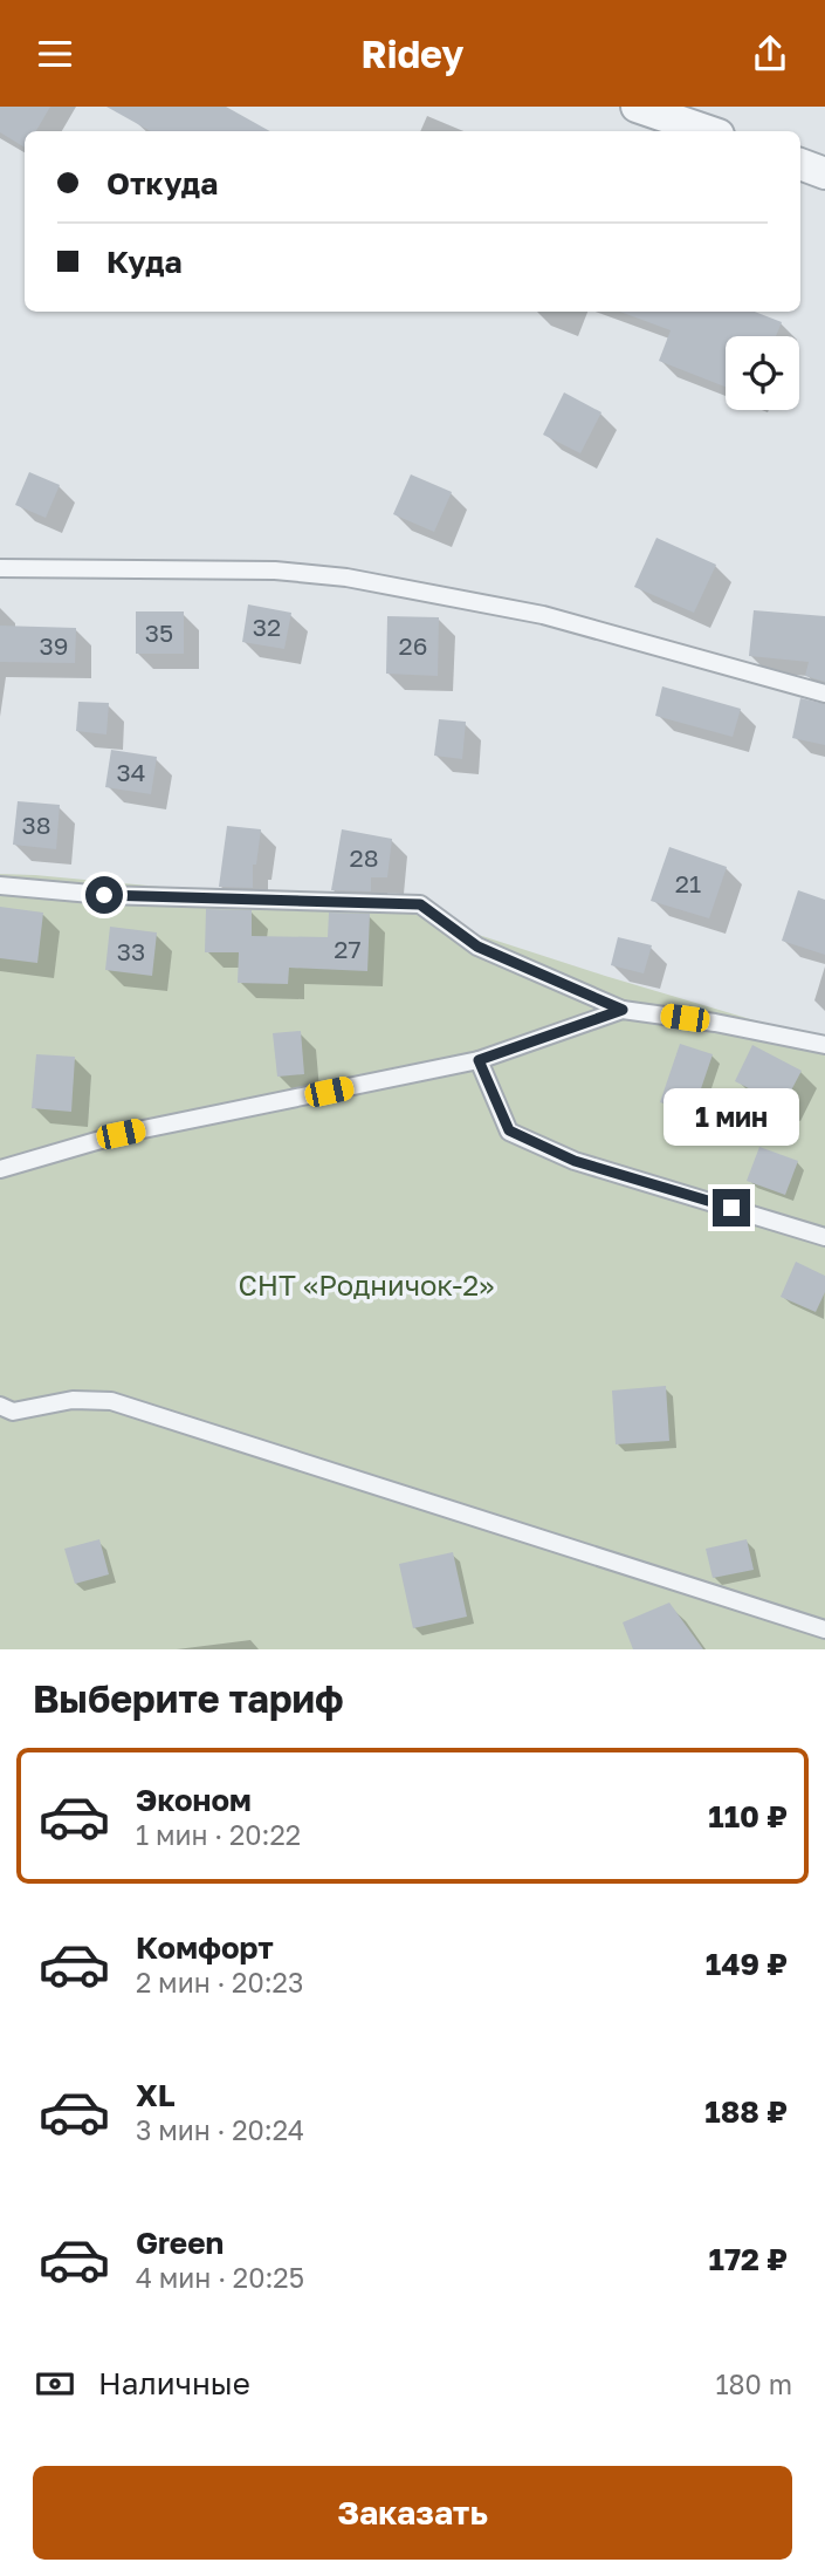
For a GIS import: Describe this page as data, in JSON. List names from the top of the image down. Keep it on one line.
{"parks":["СНТ «Родничок-2»"],"house_numbers":["32","35","39","26","34","38","28","21","27","33"],"page":{"header":"Ridey","banner":["Откуда","Куда"],"bubble":"1 мин","heading":"Выберите тариф","list":[{"name":"Эконом","note":"1 мин · 20:22","value":"110 ₽"},{"name":"Комфорт","note":"2 мин · 20:23","value":"149 ₽"},{"name":"XL","note":"3 мин · 20:24","value":"188 ₽"},{"name":"Green","note":"4 мин · 20:25","value":"172 ₽"}],"pay":["Наличные","180 m"],"buttons":"Заказать"}}
